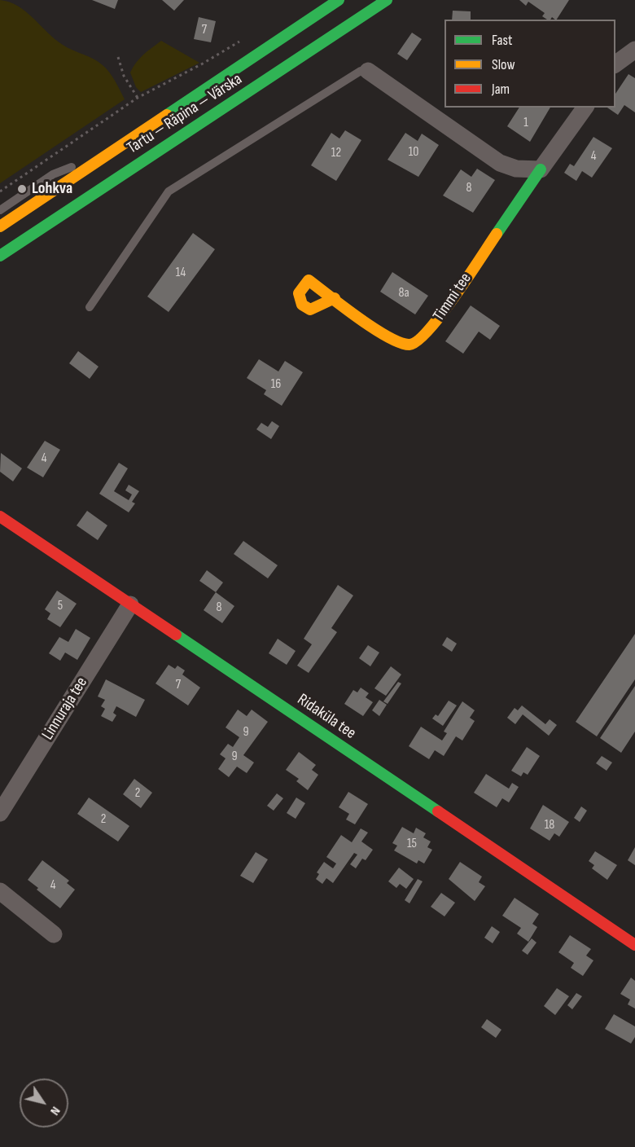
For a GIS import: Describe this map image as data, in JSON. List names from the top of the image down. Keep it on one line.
{"streets":{"street":["Tartu — Räpina — Värska","Timmi tee","Linnuraja tee","Ridaküla tee"]},"crossings":[["Linnuraja tee","Ridaküla tee"]],"places":["Lohkva"],"house_numbers":["7","1","10","12","4","8","14","8a","16","4","5","8","7","9","9","2","2","18","15","4"],"legend":["Fast","Slow","Jam"],"north":"bottom right"}
